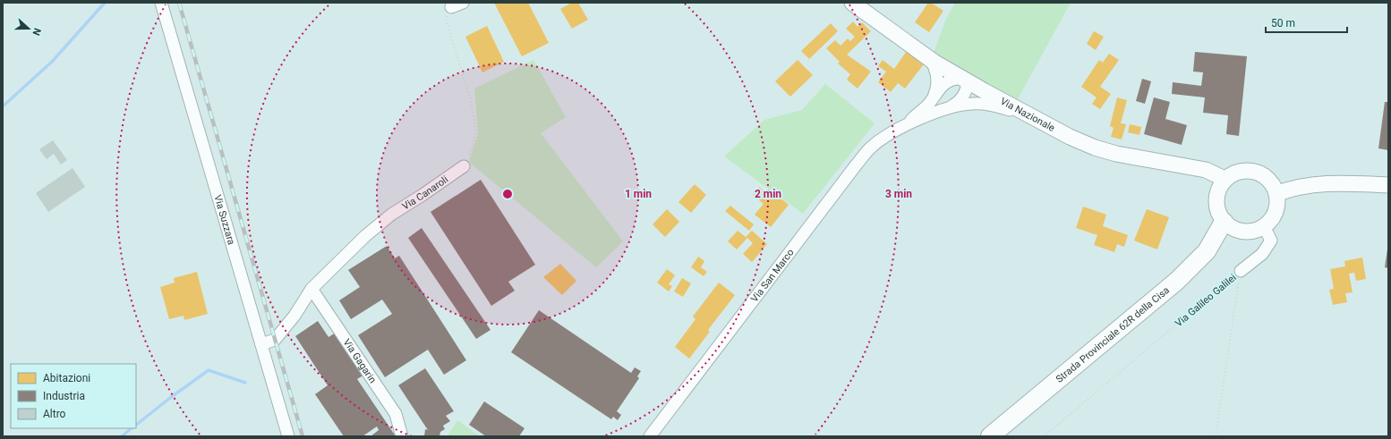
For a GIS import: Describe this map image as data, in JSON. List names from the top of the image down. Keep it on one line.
{"streets":{"highway":["Strada Provinciale 62R della Cisa"],"main road":["Via Nazionale"],"street":["Via Canaroli","Via Suzzara","Via San Marco","Via Gagarin"],"path":["Via Galileo Galilei"]},"crossings":[["Via Nazionale","Via San Marco"],["Via Nazionale","Strada Provinciale 62R della Cisa"],["Via Canaroli","Via Suzzara"],["Via Canaroli","Via Gagarin"]],"legend":["Abitazioni","Industria","Altro"],"scale_bar":"50 m","north":"right","rings":["1 min","2 min","3 min"]}
